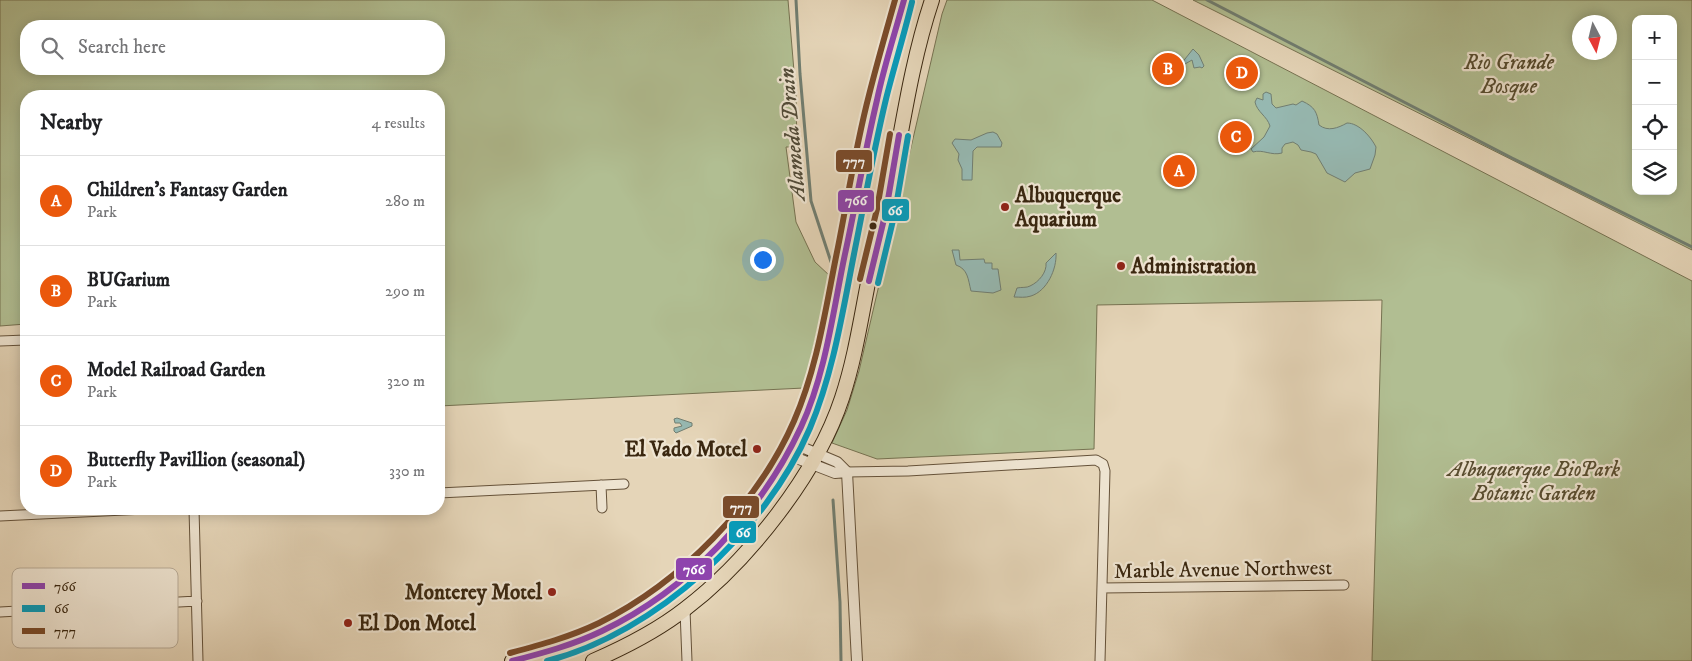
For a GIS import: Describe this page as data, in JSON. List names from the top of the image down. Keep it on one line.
{"streets":{"street":["Marble Avenue Northwest"]},"water":["Alameda Drain"],"parks":["Rio Grande Bosque","Albuquerque BioPark Botanic Garden"],"places":["Albuquerque Aquarium","Administration","El Vado Motel","Monterey Motel","El Don Motel"],"lines":["transit line 766","transit line 777","transit line 66"],"legend":["766","66","777"],"north":"bottom","page":{"map_buttons":["+","−"],"search":"Search here","pins":["B","D","C","A"],"heading":["Nearby","4 results"],"list":[{"mark":"A","name":"Children's Fantasy Garden","note":"Park","value":"280 m"},{"mark":"B","name":"BUGarium","note":"Park","value":"290 m"},{"mark":"C","name":"Model Railroad Garden","note":"Park","value":"320 m"},{"mark":"D","name":"Butterfly Pavillion (seasonal)","note":"Park","value":"330 m"}]}}
